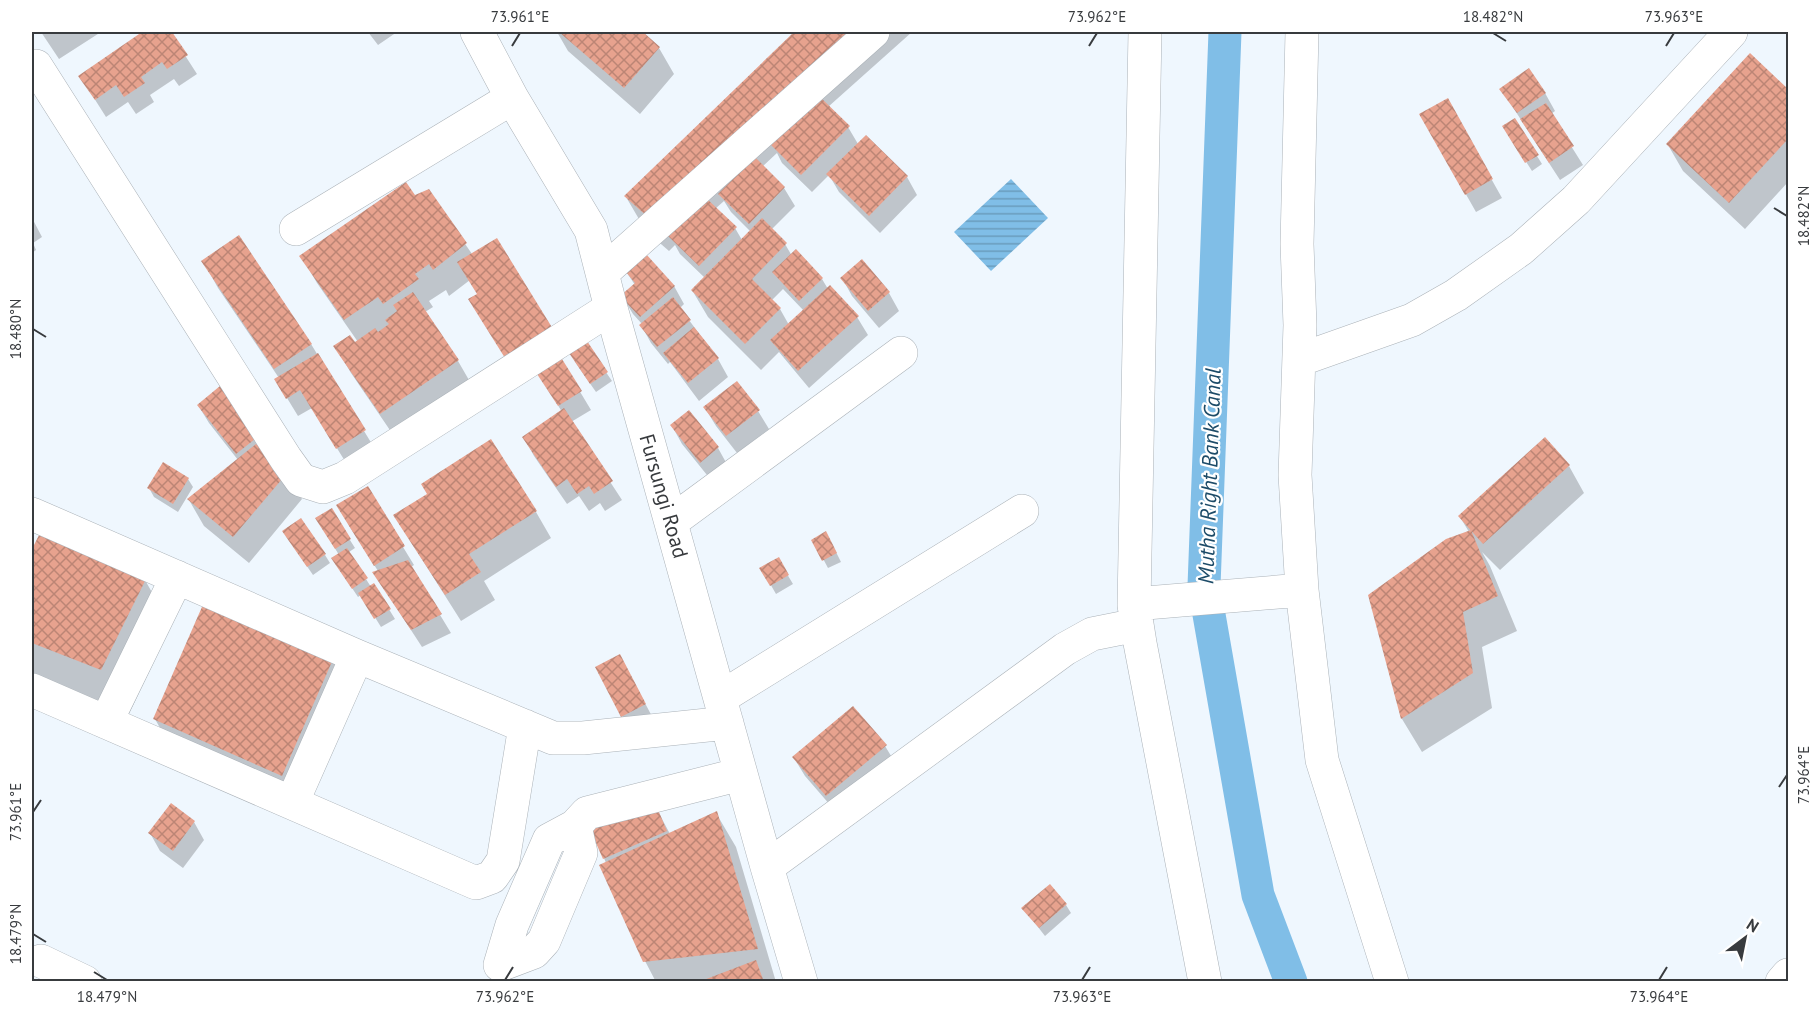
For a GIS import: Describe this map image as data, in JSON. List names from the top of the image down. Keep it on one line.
{"streets":{"street":["Fursungi Road"]},"water":["Mutha Right Bank Canal"],"north":"top right","coordinates":["73.961°E","73.962°E","18.482°N","73.963°E","18.480°N","73.964°E","18.479°N"]}
